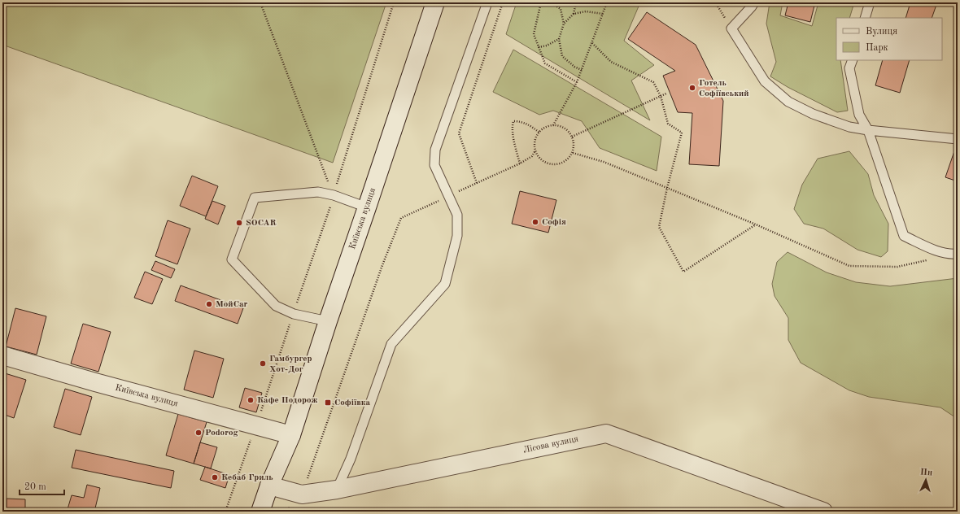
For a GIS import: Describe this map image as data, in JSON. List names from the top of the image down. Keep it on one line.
{"streets":{"street":["Київська вулиця","Лісова вулиця"]},"crossings":[["Київська вулиця","Лісова вулиця"]],"places":{"other":["Готель Софіївський","Софія","SOCAR","МойCar","Гамбургер Хот-Дог","Кафе Подорож","Podorog","Кебаб Гриль"],"transit":["Софіївка"]},"legend":["Вулиця","Парк"],"scale_bar":"20 m","north":"top"}
